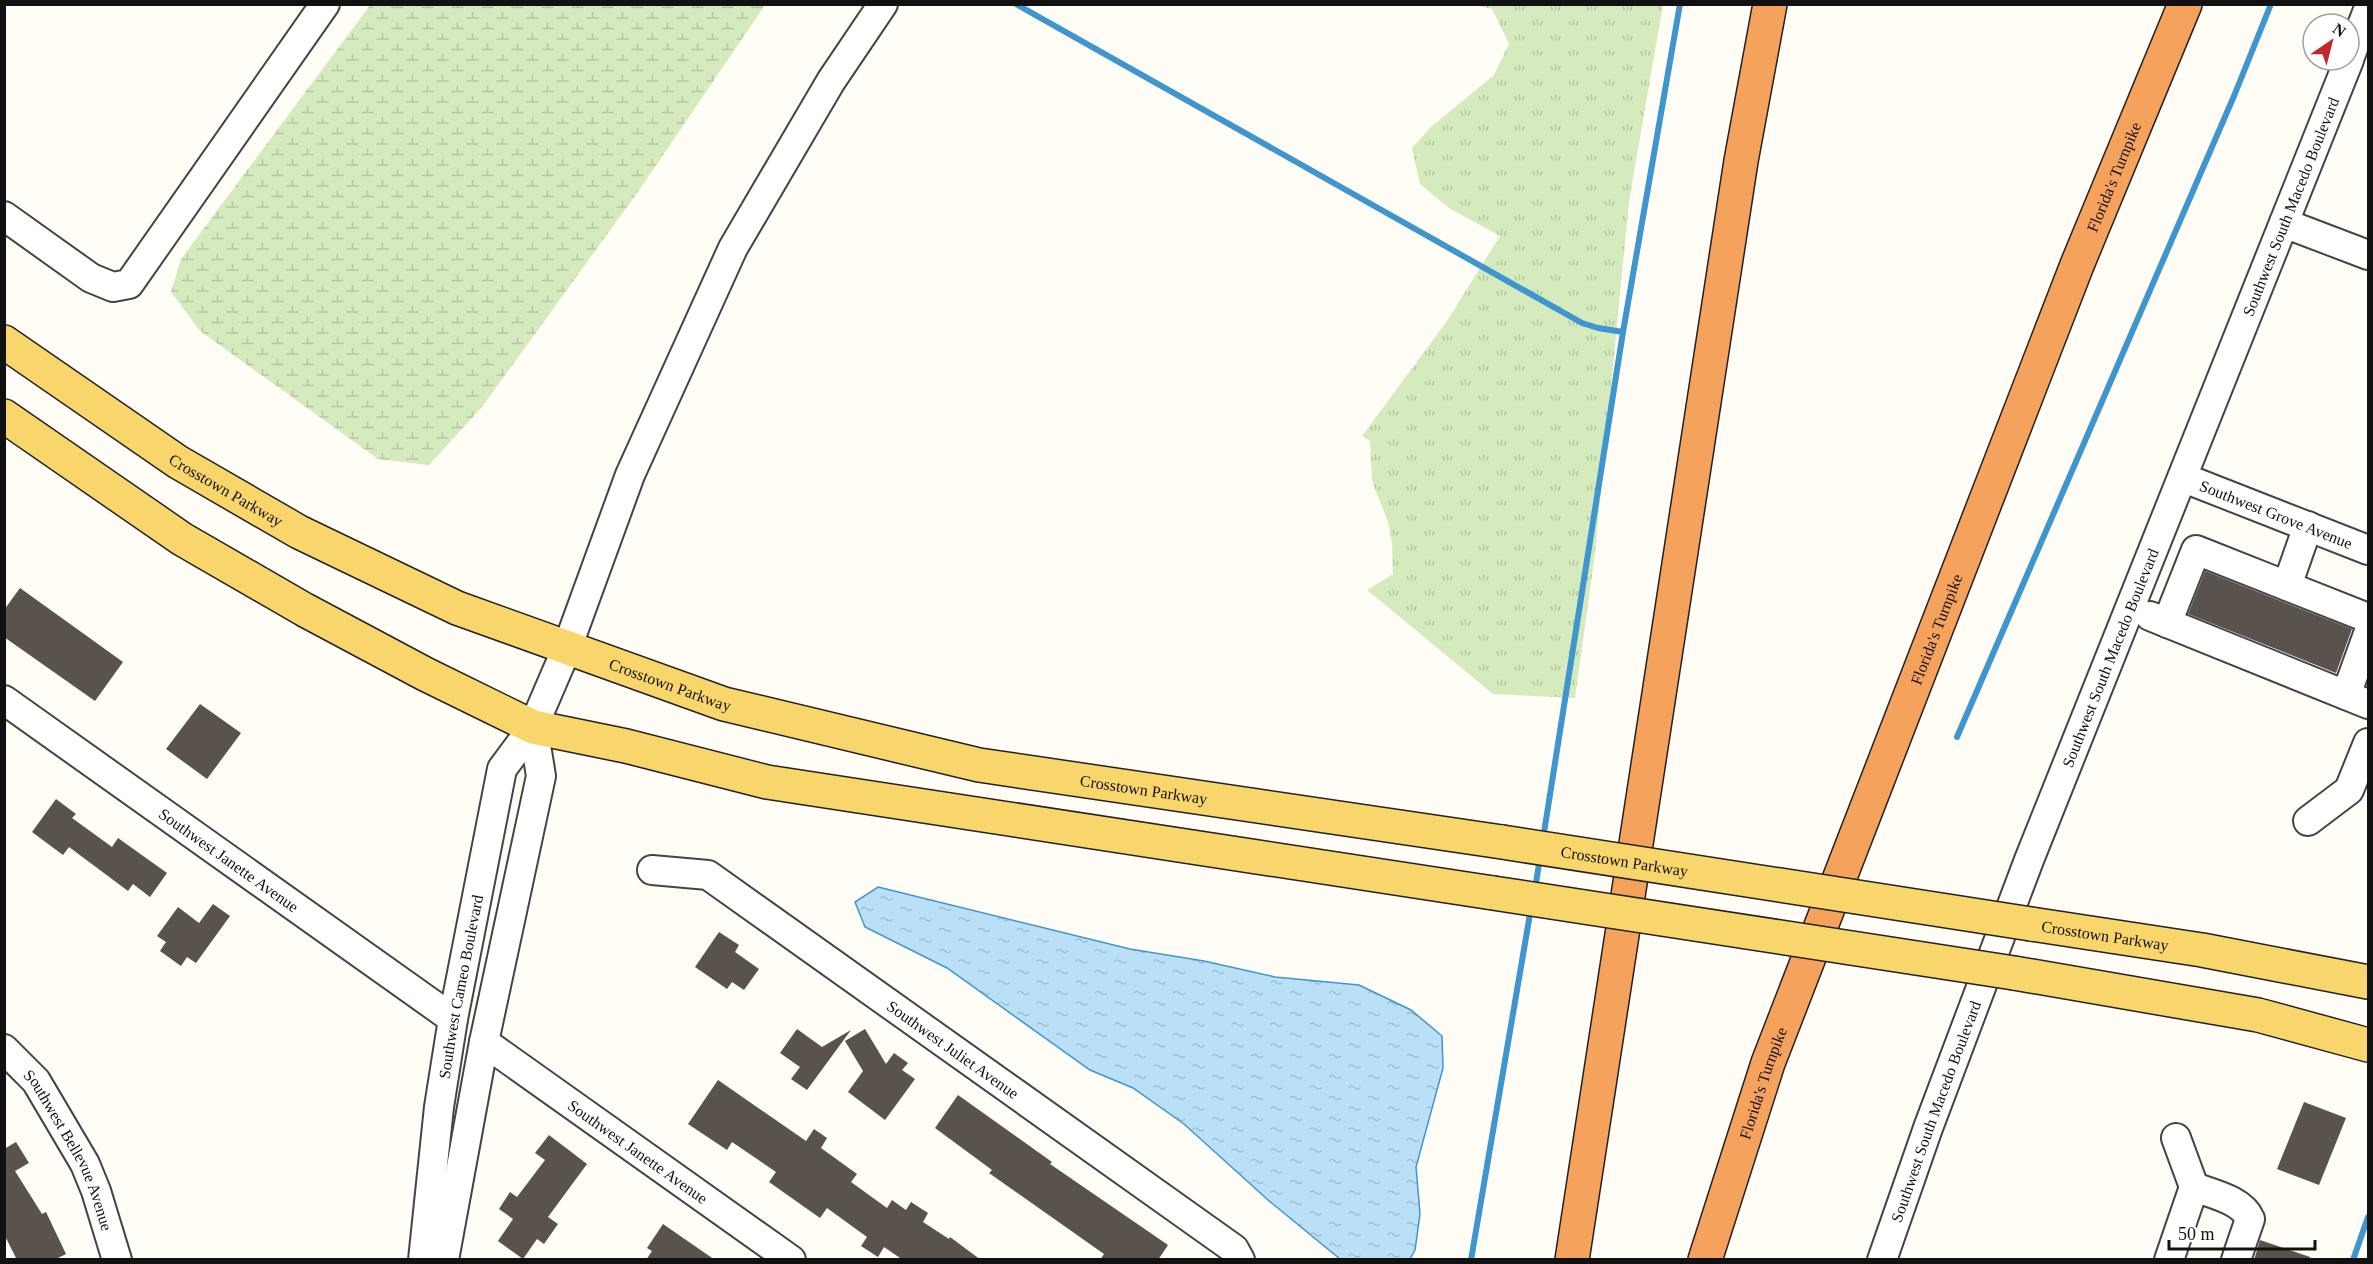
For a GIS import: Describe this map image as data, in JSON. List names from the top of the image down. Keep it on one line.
{"streets":{"highway":["Florida's Turnpike"],"main road":["Crosstown Parkway"],"street":["Southwest South Macedo Boulevard","Southwest Grove Avenue","Southwest Janette Avenue","Southwest Cameo Boulevard","Southwest Juliet Avenue","Southwest Bellevue Avenue"]},"crossings":[["Southwest South Macedo Boulevard","Southwest Grove Avenue"],["Crosstown Parkway","Southwest Cameo Boulevard"],["Southwest Janette Avenue","Southwest Cameo Boulevard"]],"scale_bar":"50 m","north":"top right"}
